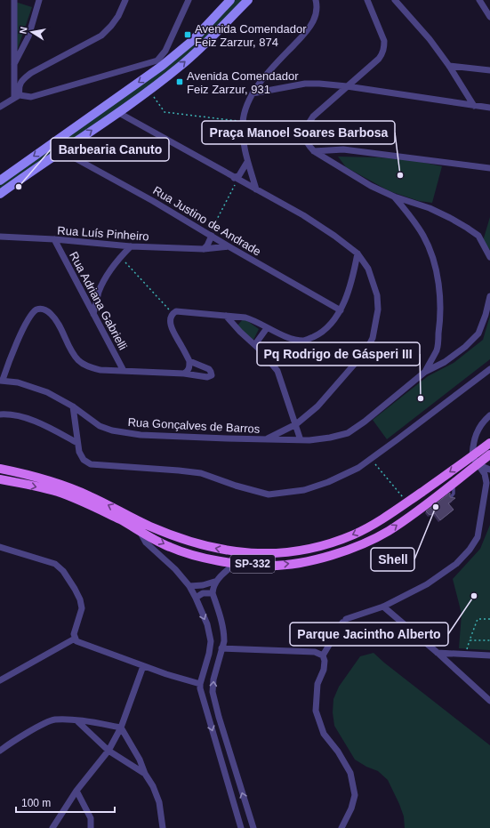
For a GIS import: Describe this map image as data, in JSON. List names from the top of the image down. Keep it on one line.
{"streets":{"main road":["SP-332"],"street":["Rua Justino de Andrade","Rua Luís Pinheiro","Rua Adriana Gabrielli","Rua Gonçalves de Barros"]},"crossings":[["Rua Justino de Andrade","Rua Luís Pinheiro"],["Rua Luís Pinheiro","Rua Adriana Gabrielli"]],"places":{"transit":["Avenida Comendador Feiz Zarzur, 874","Avenida Comendador Feiz Zarzur, 931"],"other":["Praça Manoel Soares Barbosa","Barbearia Canuto","Pq Rodrigo de Gásperi III","Shell","Parque Jacintho Alberto"]},"scale_bar":"100 m","north":"left"}
